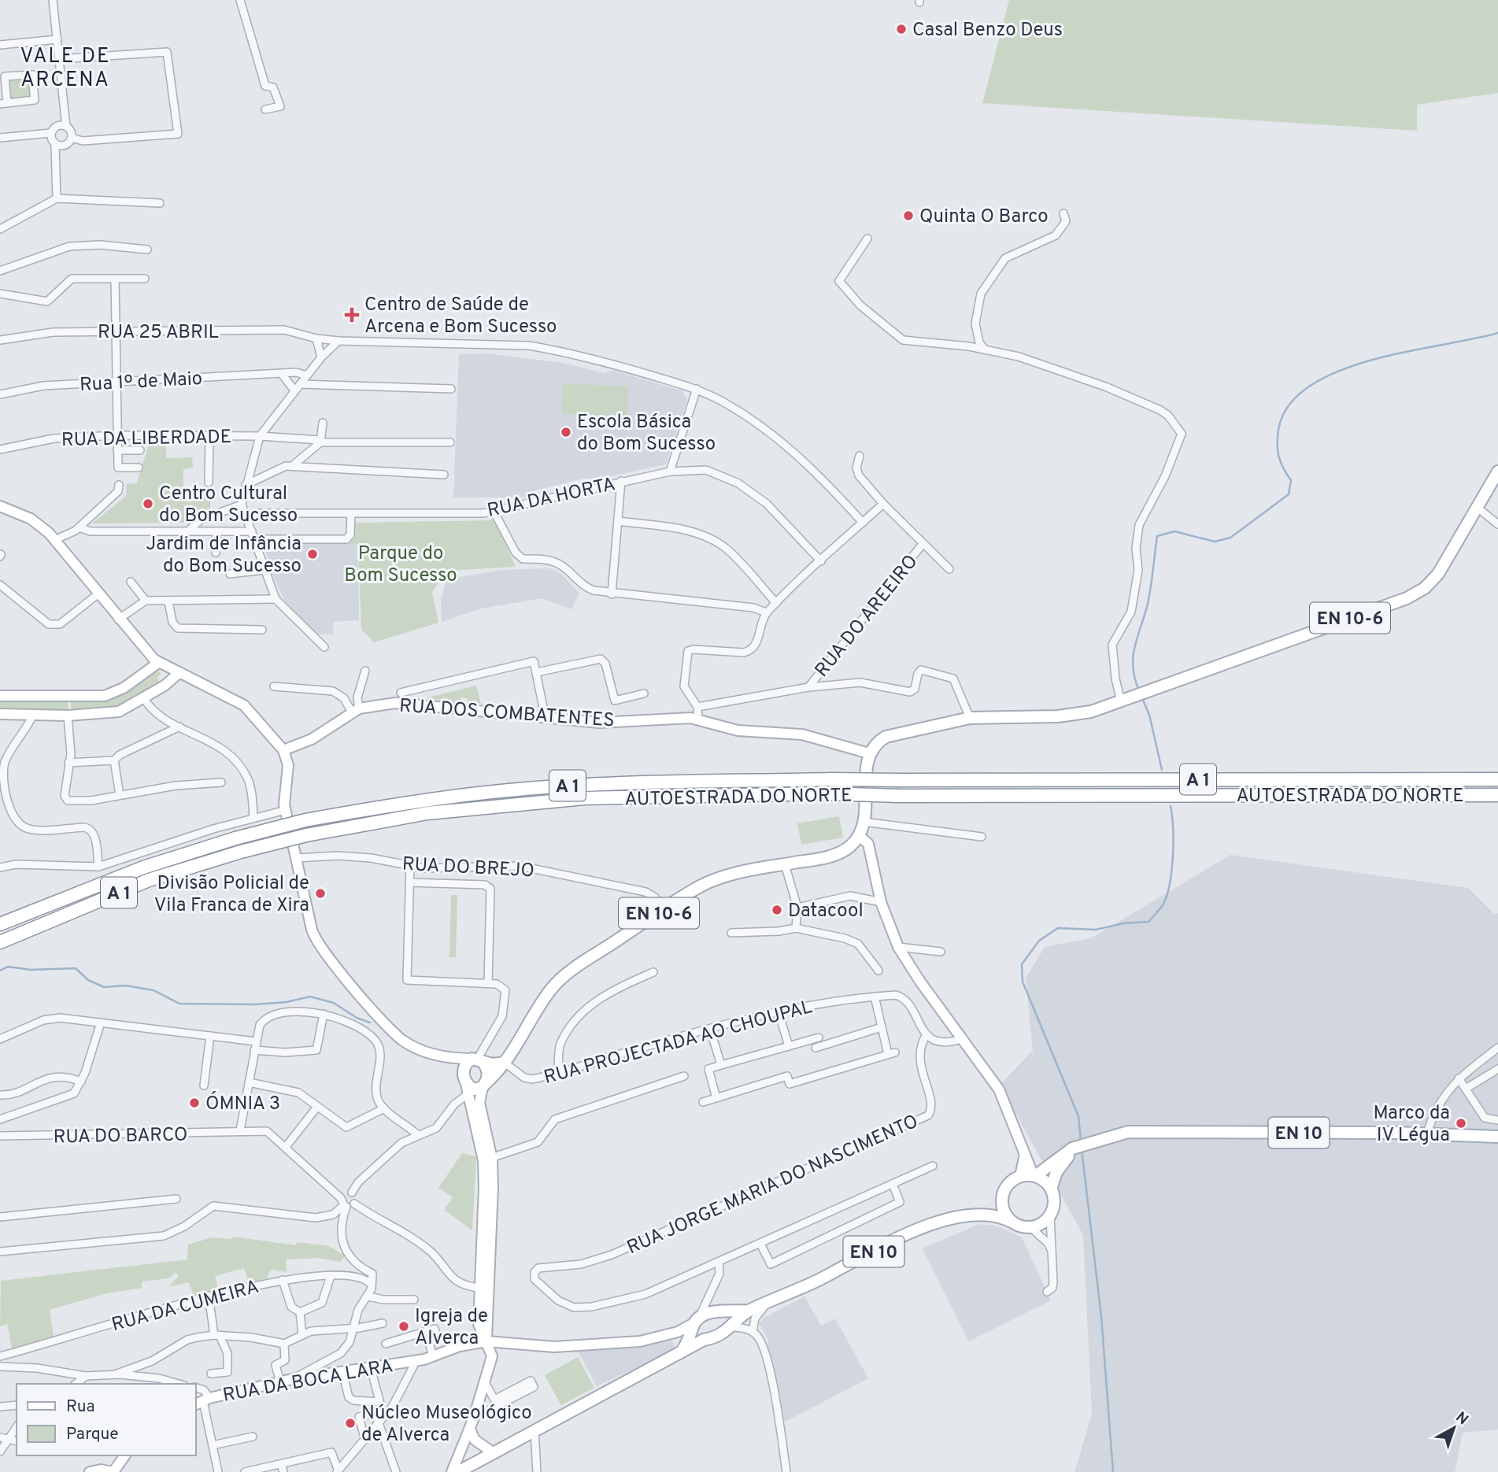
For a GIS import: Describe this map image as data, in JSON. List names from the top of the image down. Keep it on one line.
{"streets":{"highway":["A 1","AUTOESTRADA DO NORTE"],"main road":["EN 10-6","EN 10"],"street":["RUA 25 ABRIL","Rua 1º de Maio","RUA DA LIBERDADE","RUA DA HORTA","RUA DO AREEIRO","RUA DOS COMBATENTES","RUA DO BREJO","RUA PROJECTADA AO CHOUPAL","RUA DO BARCO","RUA JORGE MARIA DO NASCIMENTO","RUA DA CUMEIRA","RUA DA BOCA LARA"]},"crossings":[["EN 10-6","RUA DOS COMBATENTES"],["EN 10-6","RUA DO BREJO"],["EN 10-6","RUA PROJECTADA AO CHOUPAL"],["RUA PROJECTADA AO CHOUPAL","RUA JORGE MARIA DO NASCIMENTO"]],"districts":["VALE DE ARCENA"],"parks":["Parque do Bom Sucesso"],"places":{"other":["Casal Benzo Deus","Quinta O Barco","Escola Básica do Bom Sucesso","Centro Cultural do Bom Sucesso","Jardim de Infância do Bom Sucesso","Divisão Policial de Vila Franca de Xira","Datacool","ÓMNIA 3","Marco da IV Légua","Igreja de Alverca","Núcleo Museológico de Alverca"],"health":["Centro de Saúde de Arcena e Bom Sucesso"]},"legend":["Rua","Parque"],"north":"top right"}
